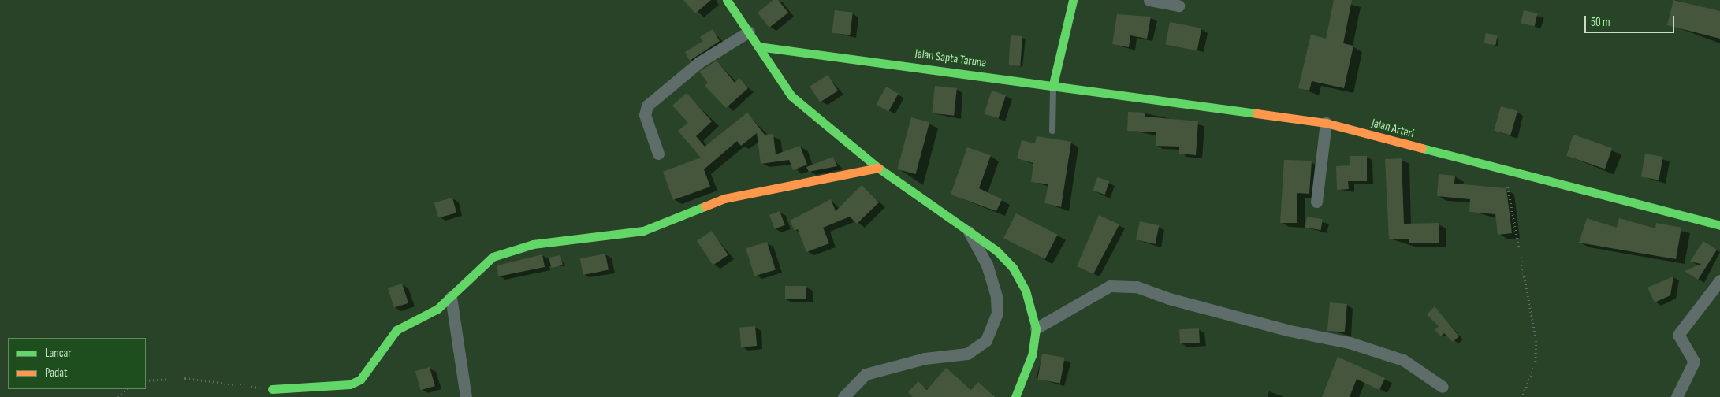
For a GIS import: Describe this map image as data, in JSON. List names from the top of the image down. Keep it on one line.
{"streets":{"street":["Jalan Sapta Taruna","Jalan Arteri"]},"crossings":[["Jalan Sapta Taruna","Jalan Arteri"]],"legend":["Lancar","Padat"],"scale_bar":"50 m"}
